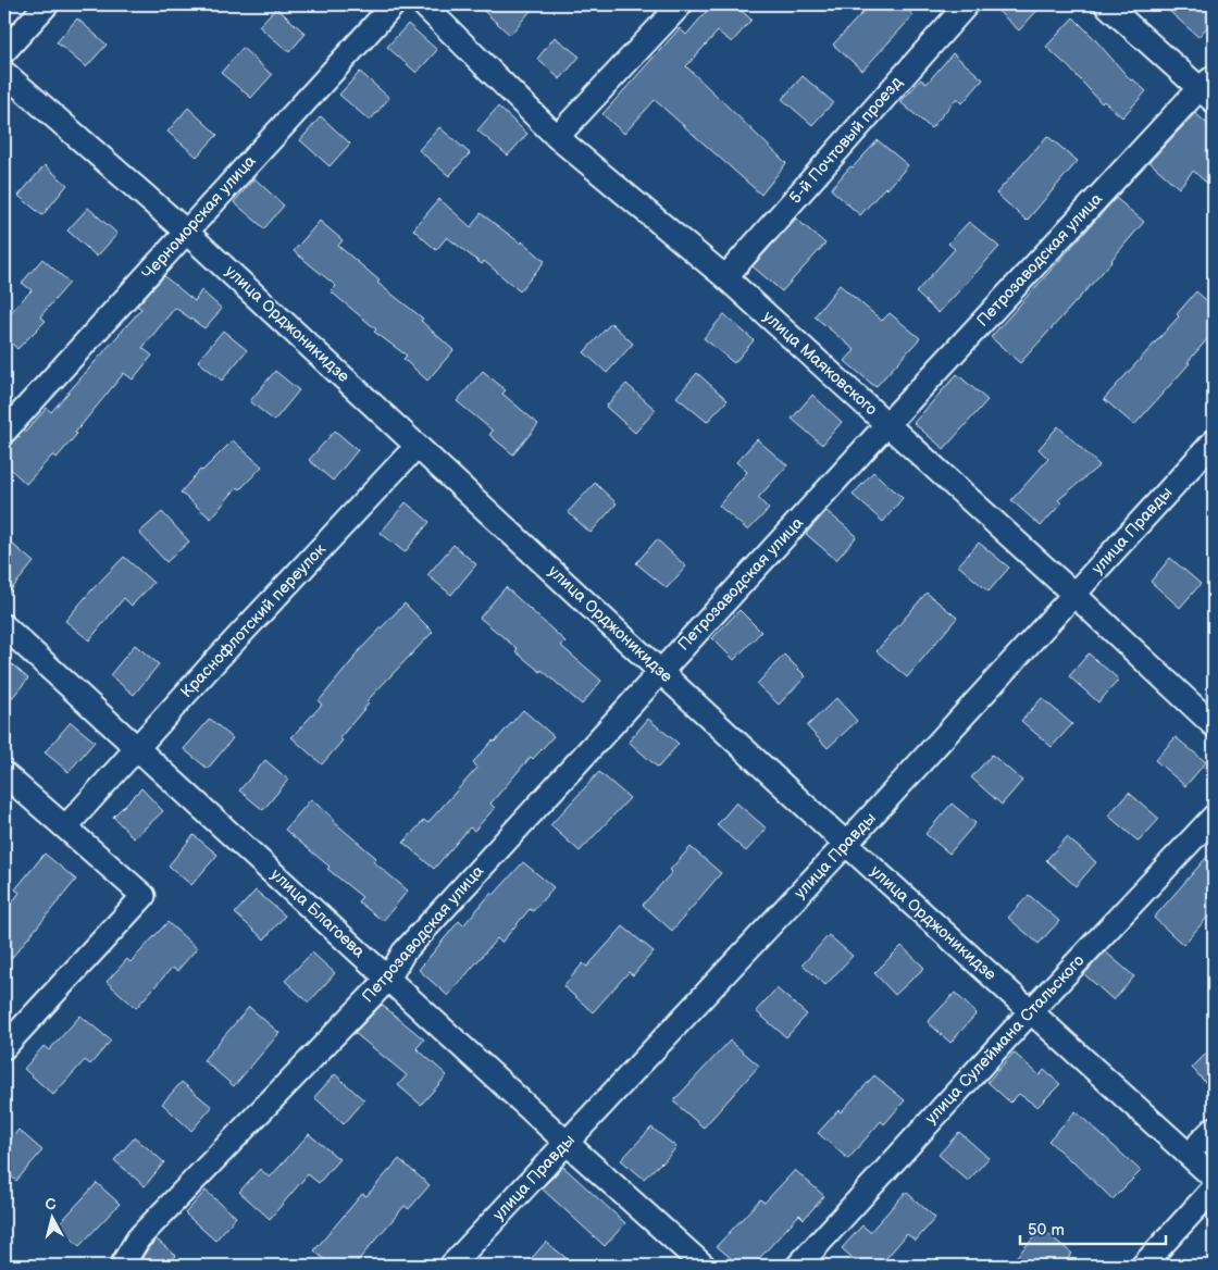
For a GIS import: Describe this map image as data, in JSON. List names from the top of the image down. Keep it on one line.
{"streets":{"street":["5-й Почтовый проезд","Черноморская улица","Петрозаводская улица","улица Орджоникидзе","улица Маяковского","улица Правды","Краснофлотский переулок","улица Благоева","улица Сулеймана Стальского"]},"crossings":[["5-й Почтовый проезд","улица Маяковского"],["Черноморская улица","улица Орджоникидзе"],["Петрозаводская улица","улица Орджоникидзе"],["Петрозаводская улица","улица Маяковского"],["Петрозаводская улица","улица Благоева"],["улица Орджоникидзе","улица Правды"],["улица Орджоникидзе","улица Сулеймана Стальского"],["улица Маяковского","улица Правды"],["улица Правды","улица Благоева"],["Краснофлотский переулок","улица Благоева"]],"scale_bar":"50 m","north":"top"}
